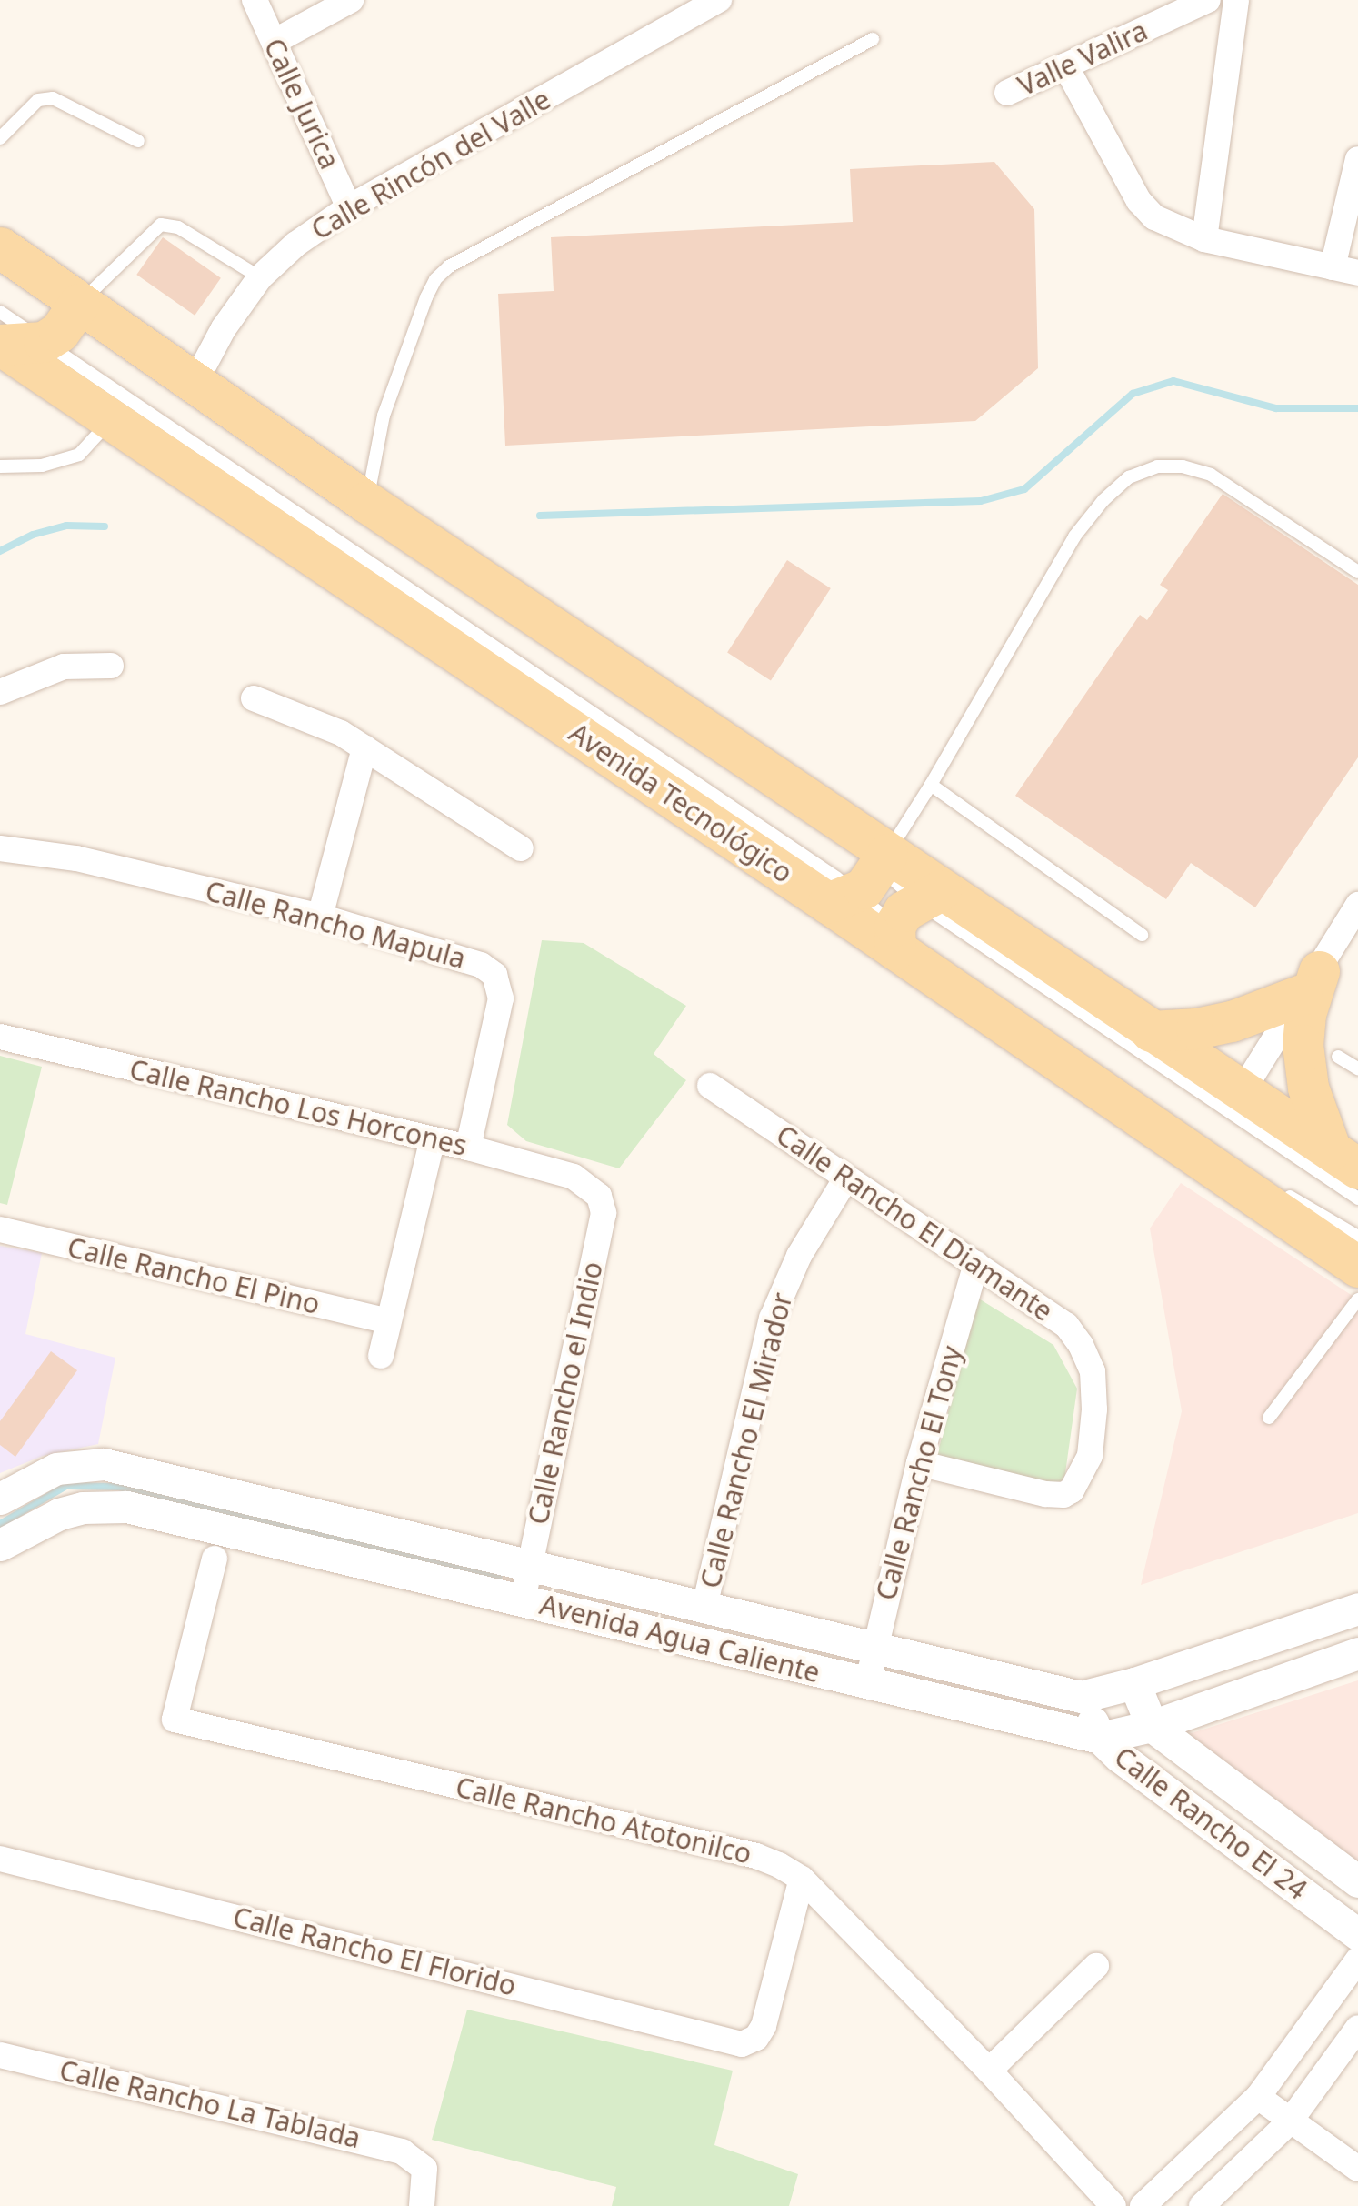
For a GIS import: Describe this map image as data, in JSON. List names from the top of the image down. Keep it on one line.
{"streets":{"main road":["Avenida Tecnológico"],"street":["Valle Valira","Calle Jurica","Calle Rincón del Valle","Calle Rancho Mapula","Calle Rancho Los Horcones","Calle Rancho El Diamante","Calle Rancho El Pino","Calle Rancho el Indio","Calle Rancho El Mirador","Calle Rancho El Tony","Avenida Agua Caliente","Calle Rancho Atotonilco","Calle Rancho El 24","Calle Rancho El Florido","Calle Rancho La Tablada"]},"crossings":[["Calle Jurica","Calle Rincón del Valle"],["Calle Rincón del Valle","Avenida Tecnológico"],["Calle Rancho Mapula","Calle Rancho Los Horcones"],["Calle Rancho Los Horcones","Calle Rancho el Indio"],["Calle Rancho El Diamante","Calle Rancho El Mirador"],["Calle Rancho El Diamante","Calle Rancho El Tony"],["Calle Rancho el Indio","Avenida Agua Caliente"],["Calle Rancho El Mirador","Avenida Agua Caliente"],["Calle Rancho El Tony","Avenida Agua Caliente"],["Avenida Agua Caliente","Calle Rancho El 24"],["Calle Rancho Atotonilco","Calle Rancho El Florido"]]}
